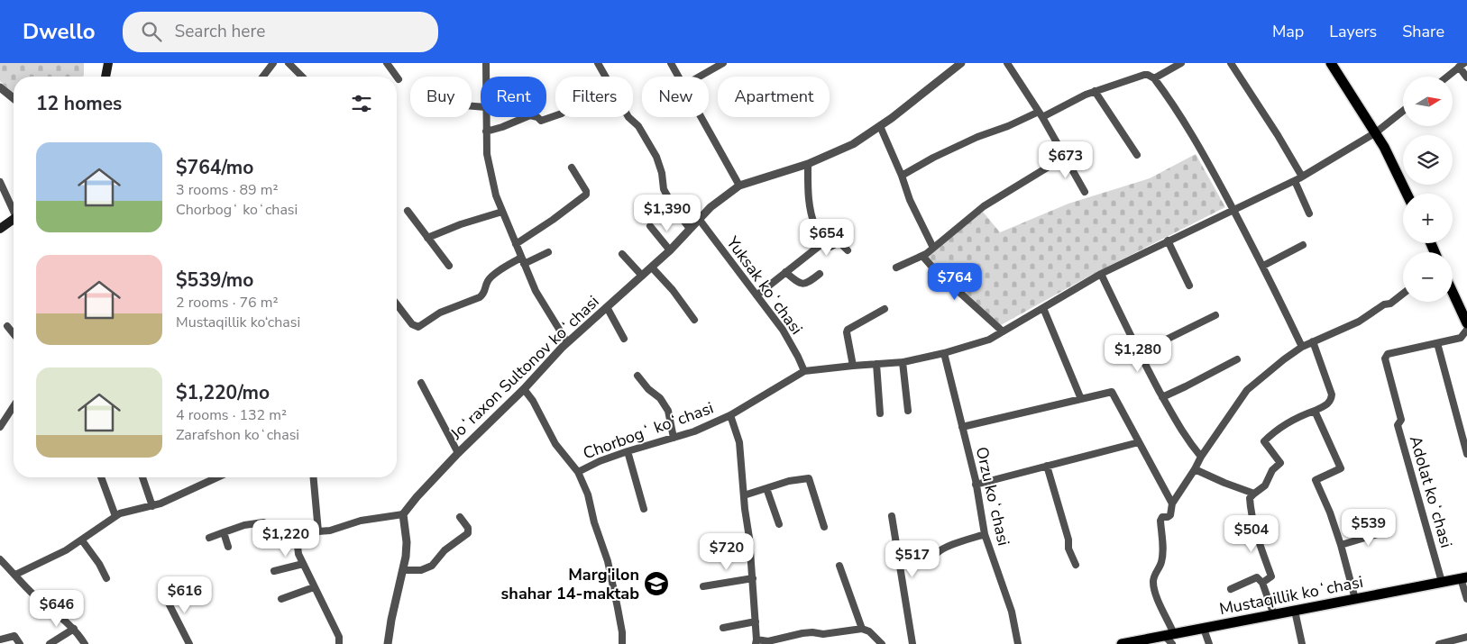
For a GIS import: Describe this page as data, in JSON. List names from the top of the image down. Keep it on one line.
{"streets":{"main road":["Mustaqillik koʻchasi"],"street":["Yuksak koʻchasi","Joʻraxon Sultonov koʻchasi","Chorbogʻ koʻchasi","Adolat koʻchasi","Orzu koʻchasi"]},"crossings":[["Yuksak koʻchasi","Joʻraxon Sultonov koʻchasi"],["Yuksak koʻchasi","Chorbogʻ koʻchasi"],["Chorbogʻ koʻchasi","Orzu koʻchasi"],["Adolat koʻchasi","Mustaqillik koʻchasi"]],"places":{"school or university":["Marg'ilon shahar 14-maktab"]},"north":"right","page":{"header":"Dwello","search":"Search here","nav":["Map","Layers","Share"],"map_buttons":["+","−"],"chip":["Buy","Rent","Filters","New","Apartment"],"heading":"12 homes","list":[{"name":"$764/mo","note":"3 rooms · 89 m² · Chorbogʻ koʻchasi"},{"name":"$539/mo","note":"2 rooms · 76 m² · Mustaqillik ko‘chasi"},{"name":"$1,220/mo","note":"4 rooms · 132 m² · Zarafshon koʻchasi"}],"price":["$673","$1,390","$654","$764","$1,280","$539","$504","$1,220","$720","$517","$616","$646"]}}
